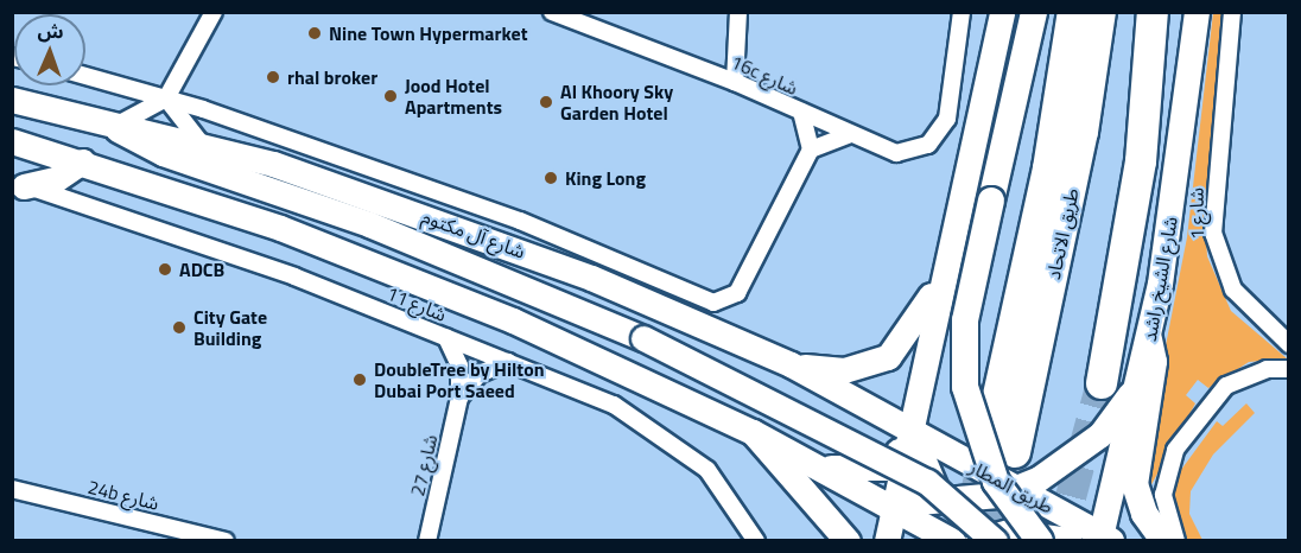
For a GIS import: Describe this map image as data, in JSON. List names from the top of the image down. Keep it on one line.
{"streets":{"highway":["طريق الاتحاد"],"main road":["شارع آل مكتوم","شارع الشيخ راشد","طريق المطار"],"street":["16c شارع","شارع 1","شارع 11","شارع 27","24b شارع"]},"crossings":[["شارع آل مكتوم","طريق المطار"],["شارع الشيخ راشد","طريق المطار"],["شارع 11","شارع 27"]],"places":["Nine Town Hypermarket","rhal broker","Jood Hotel Apartments","Al Khoory Sky Garden Hotel","King Long","ADCB","City Gate Building","DoubleTree by Hilton Dubai Port Saeed"],"north":"top"}
